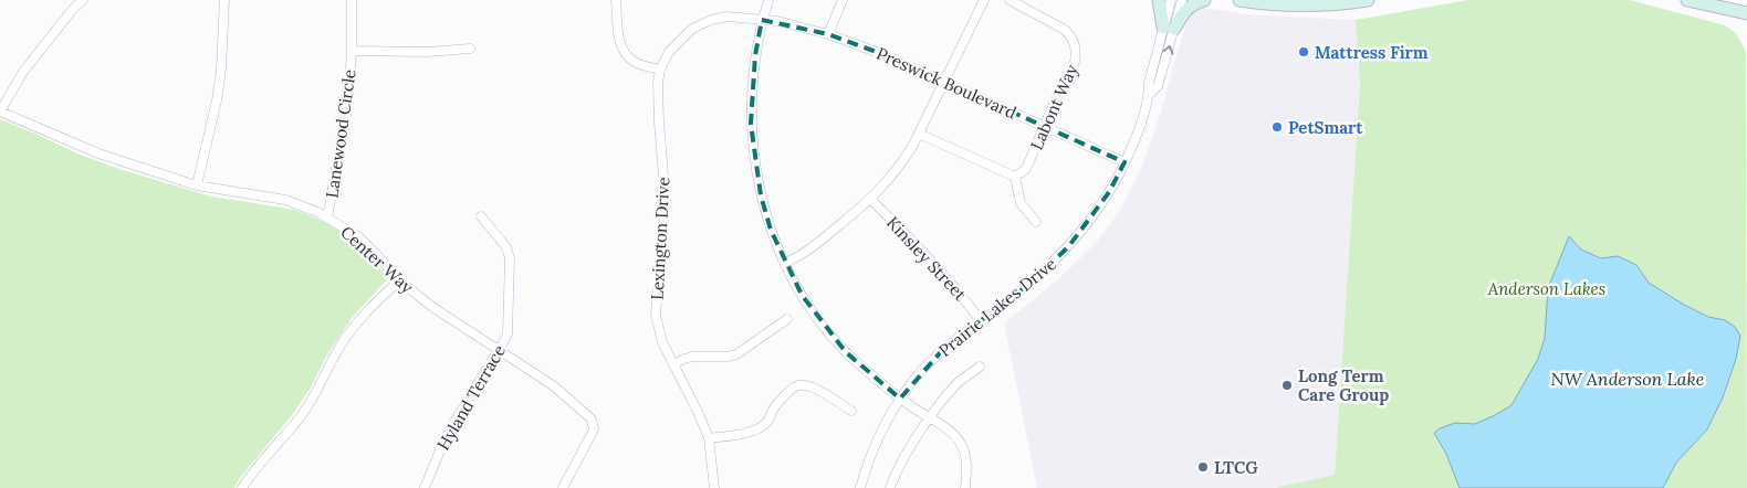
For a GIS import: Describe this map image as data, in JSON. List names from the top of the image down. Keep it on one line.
{"streets":{"street":["Preswick Boulevard","Labont Way","Lanewood Circle","Lexington Drive","Kinsley Street","Center Way","Prairie Lakes Drive","Hyland Terrace"]},"crossings":[["Preswick Boulevard","Labont Way"],["Preswick Boulevard","Lexington Drive"],["Preswick Boulevard","Prairie Lakes Drive"],["Lanewood Circle","Center Way"],["Kinsley Street","Prairie Lakes Drive"],["Center Way","Hyland Terrace"]],"water":["NW Anderson Lake"],"parks":["Anderson Lakes"],"places":["Mattress Firm","PetSmart","Long Term Care Group","LTCG"]}
